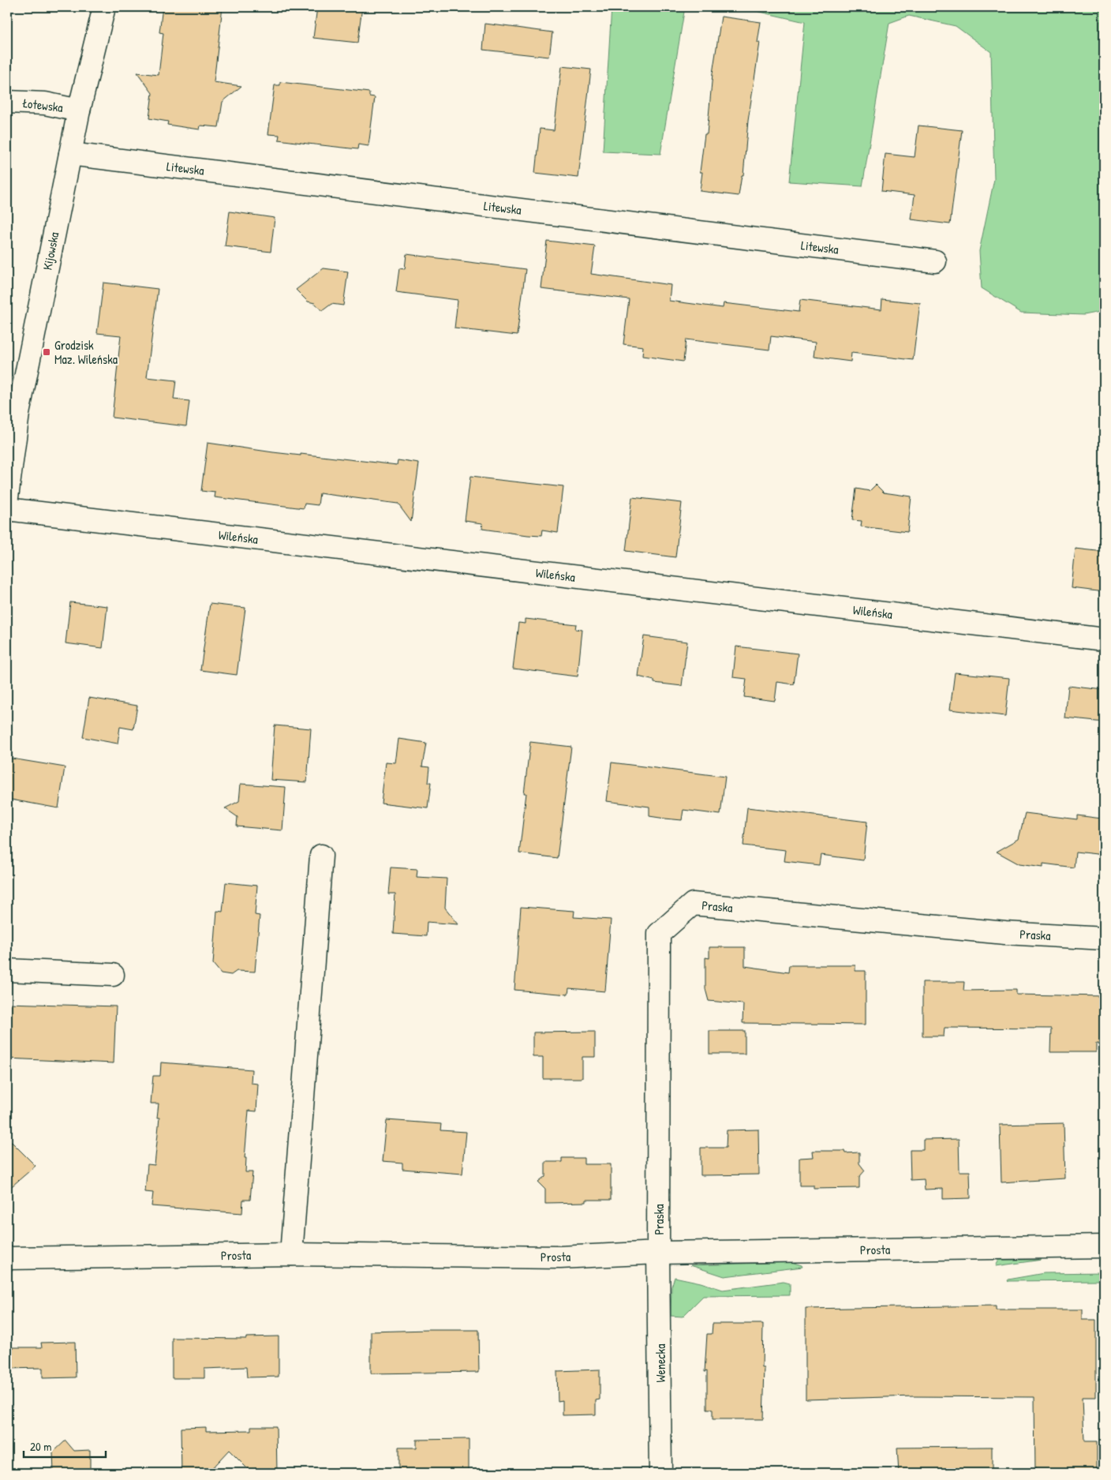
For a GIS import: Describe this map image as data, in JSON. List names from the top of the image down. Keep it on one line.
{"streets":{"street":["Łotewska","Litewska","Kijowska","Wileńska","Praska","Prosta","Wenecka"]},"crossings":[["Łotewska","Kijowska"],["Litewska","Kijowska"],["Praska","Prosta"],["Praska","Wenecka"],["Prosta","Wenecka"]],"places":{"transit":["Grodzisk Maz. Wileńska"]},"scale_bar":"20 m"}
